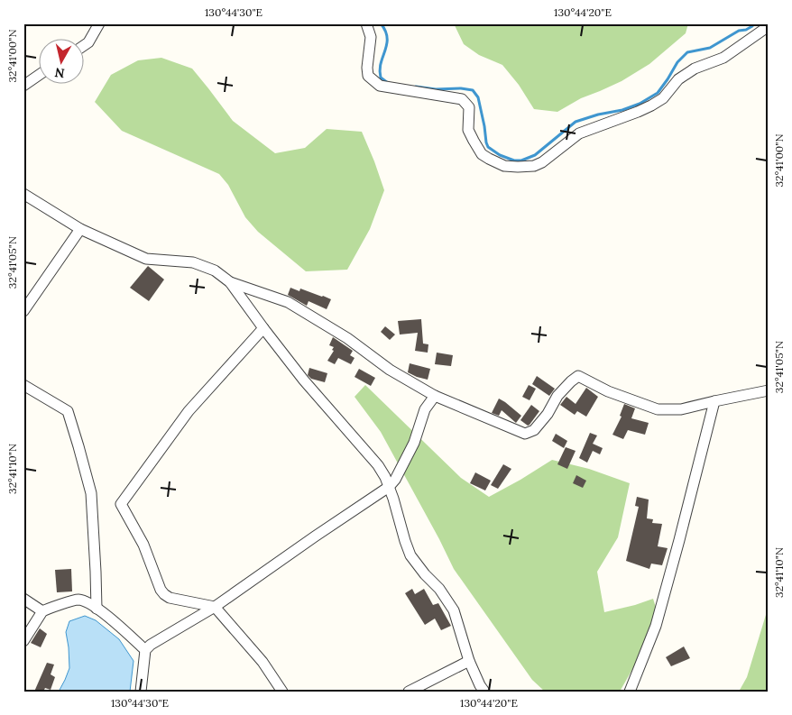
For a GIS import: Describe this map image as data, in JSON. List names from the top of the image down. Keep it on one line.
{"north":"bottom","coordinates":["130°44'30\"E","130°44'20\"E","32°41'00\"N","32°41'05\"N","32°41'10\"N"]}
